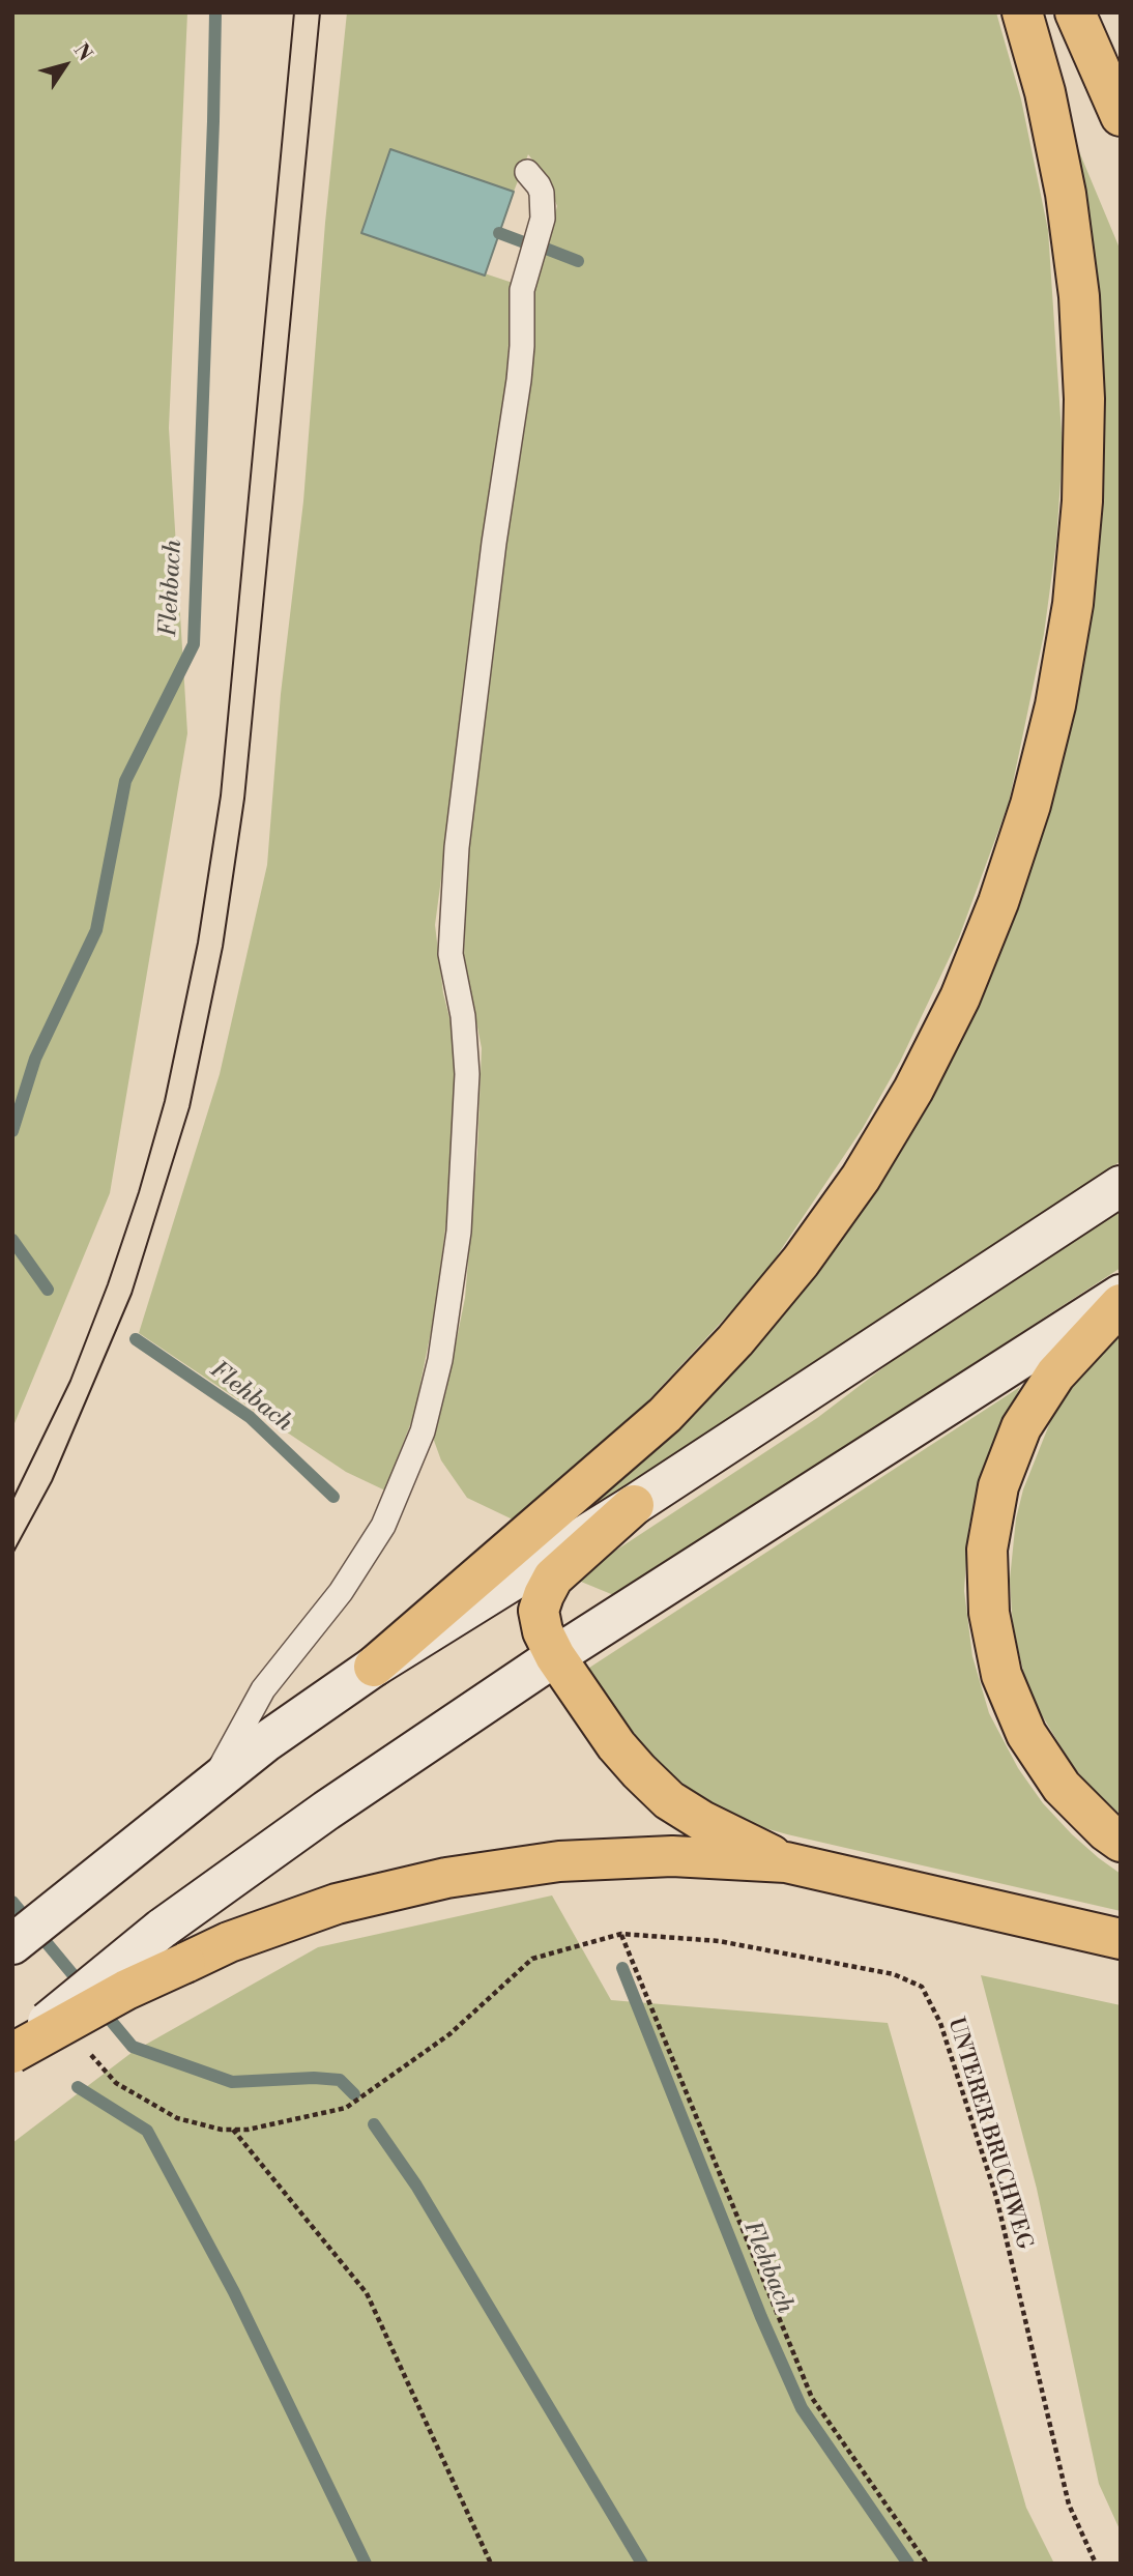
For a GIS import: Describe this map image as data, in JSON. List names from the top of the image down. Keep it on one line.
{"streets":{"path":["UNTERER BRUCHWEG"]},"water":["Flehbach"],"north":"top right"}
